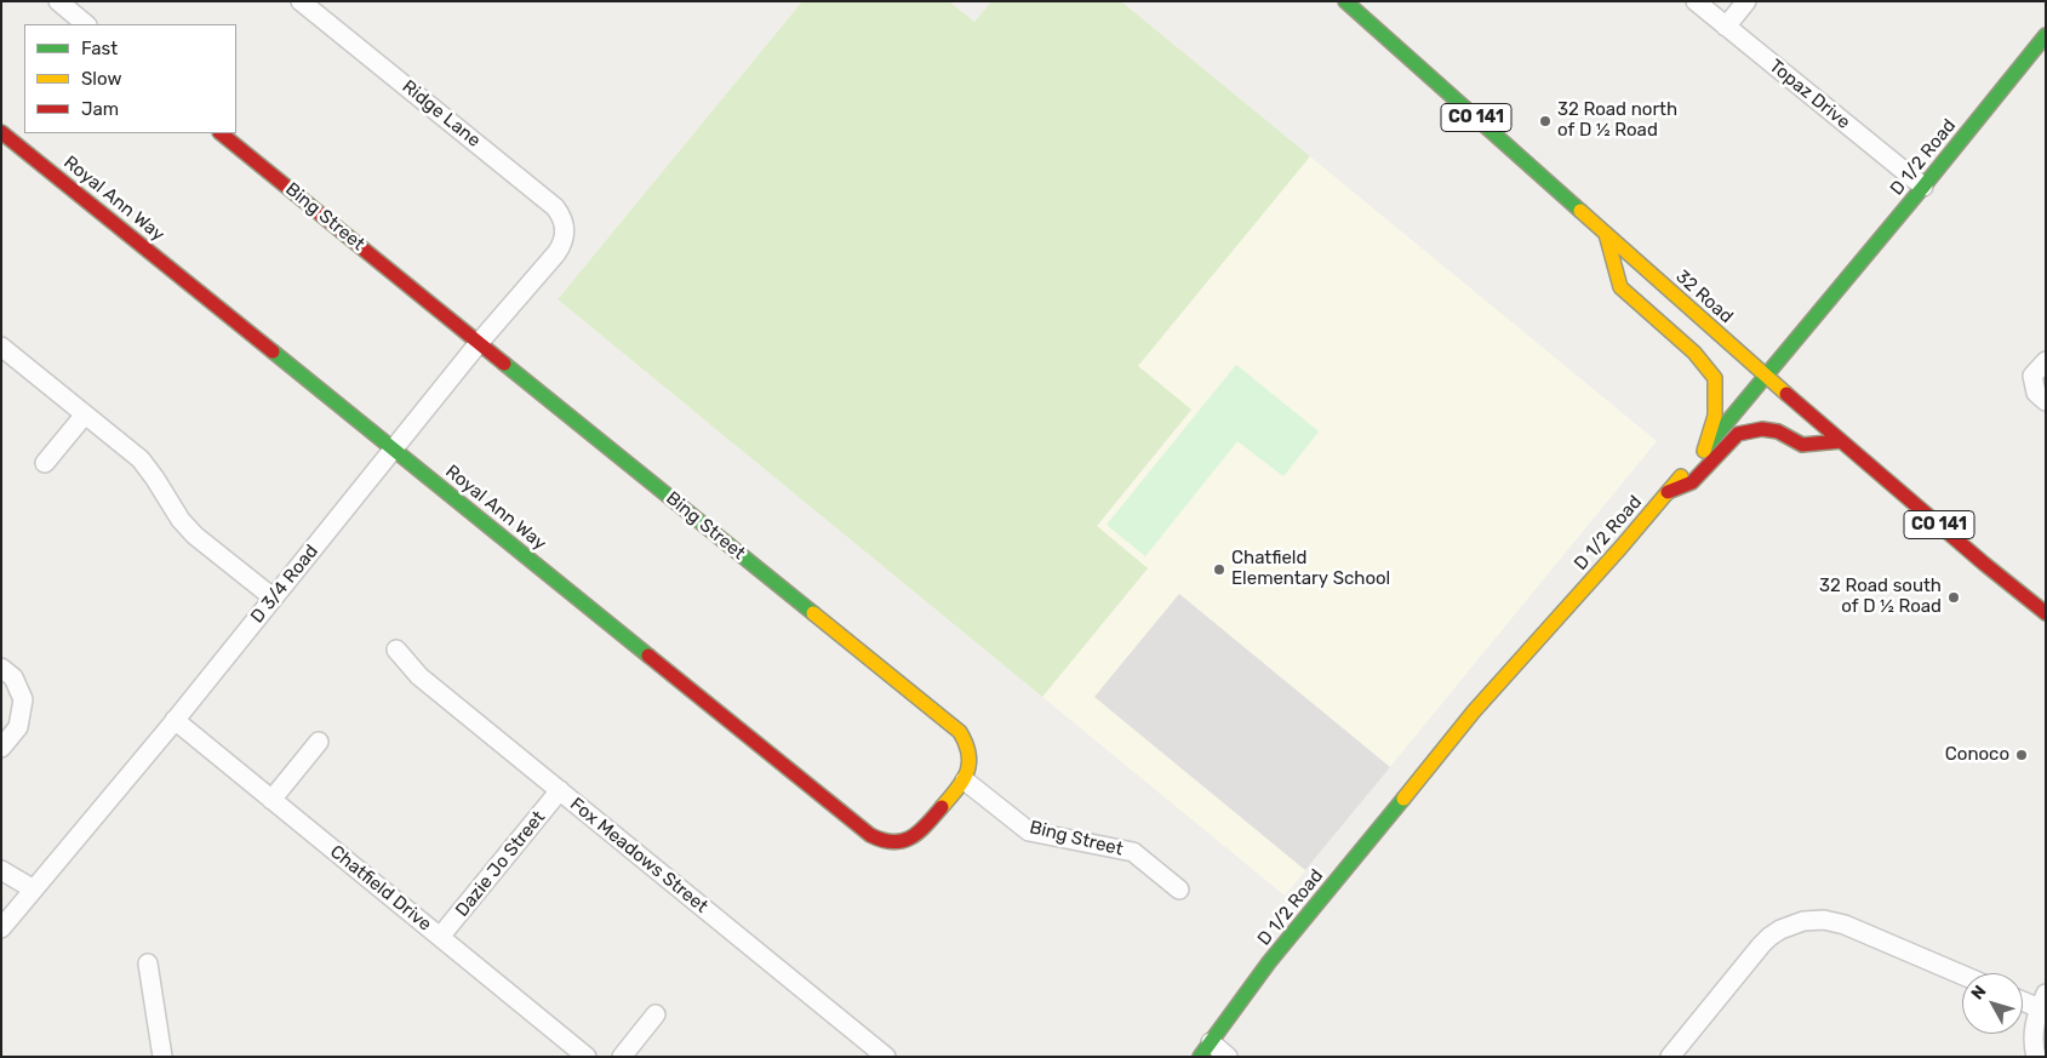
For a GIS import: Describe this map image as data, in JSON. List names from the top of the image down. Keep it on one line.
{"streets":{"main road":["CO 141","D 1/2 Road","Royal Ann Way","Bing Street","32 Road"],"street":["Topaz Drive","Ridge Lane","D 3/4 Road","Fox Meadows Street","Dazie Jo Street","Chatfield Drive"]},"crossings":[["Topaz Drive","D 1/2 Road"],["Ridge Lane","D 3/4 Road"],["D 1/2 Road","32 Road"],["Royal Ann Way","Bing Street"],["Royal Ann Way","D 3/4 Road"],["Bing Street","D 3/4 Road"],["D 3/4 Road","Chatfield Drive"],["Fox Meadows Street","Dazie Jo Street"],["Dazie Jo Street","Chatfield Drive"]],"places":["32 Road north of D ½ Road","Chatfield Elementary School","32 Road south of D ½ Road","Conoco"],"legend":["Fast","Slow","Jam"],"north":"top left"}
